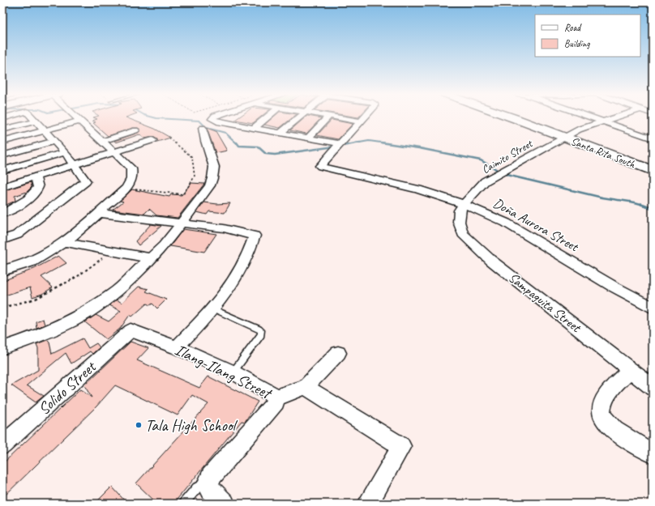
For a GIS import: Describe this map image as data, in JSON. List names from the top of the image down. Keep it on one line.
{"streets":{"street":["Santa Rita South","Caimito Street","Doña Aurora Street","Sampaguita Street","Ilang-Ilang Street","Solido Street"]},"crossings":[["Santa Rita South","Caimito Street"],["Caimito Street","Doña Aurora Street"],["Caimito Street","Sampaguita Street"],["Doña Aurora Street","Sampaguita Street"],["Ilang-Ilang Street","Solido Street"]],"places":["Tala High School"],"legend":["Road","Building"]}
